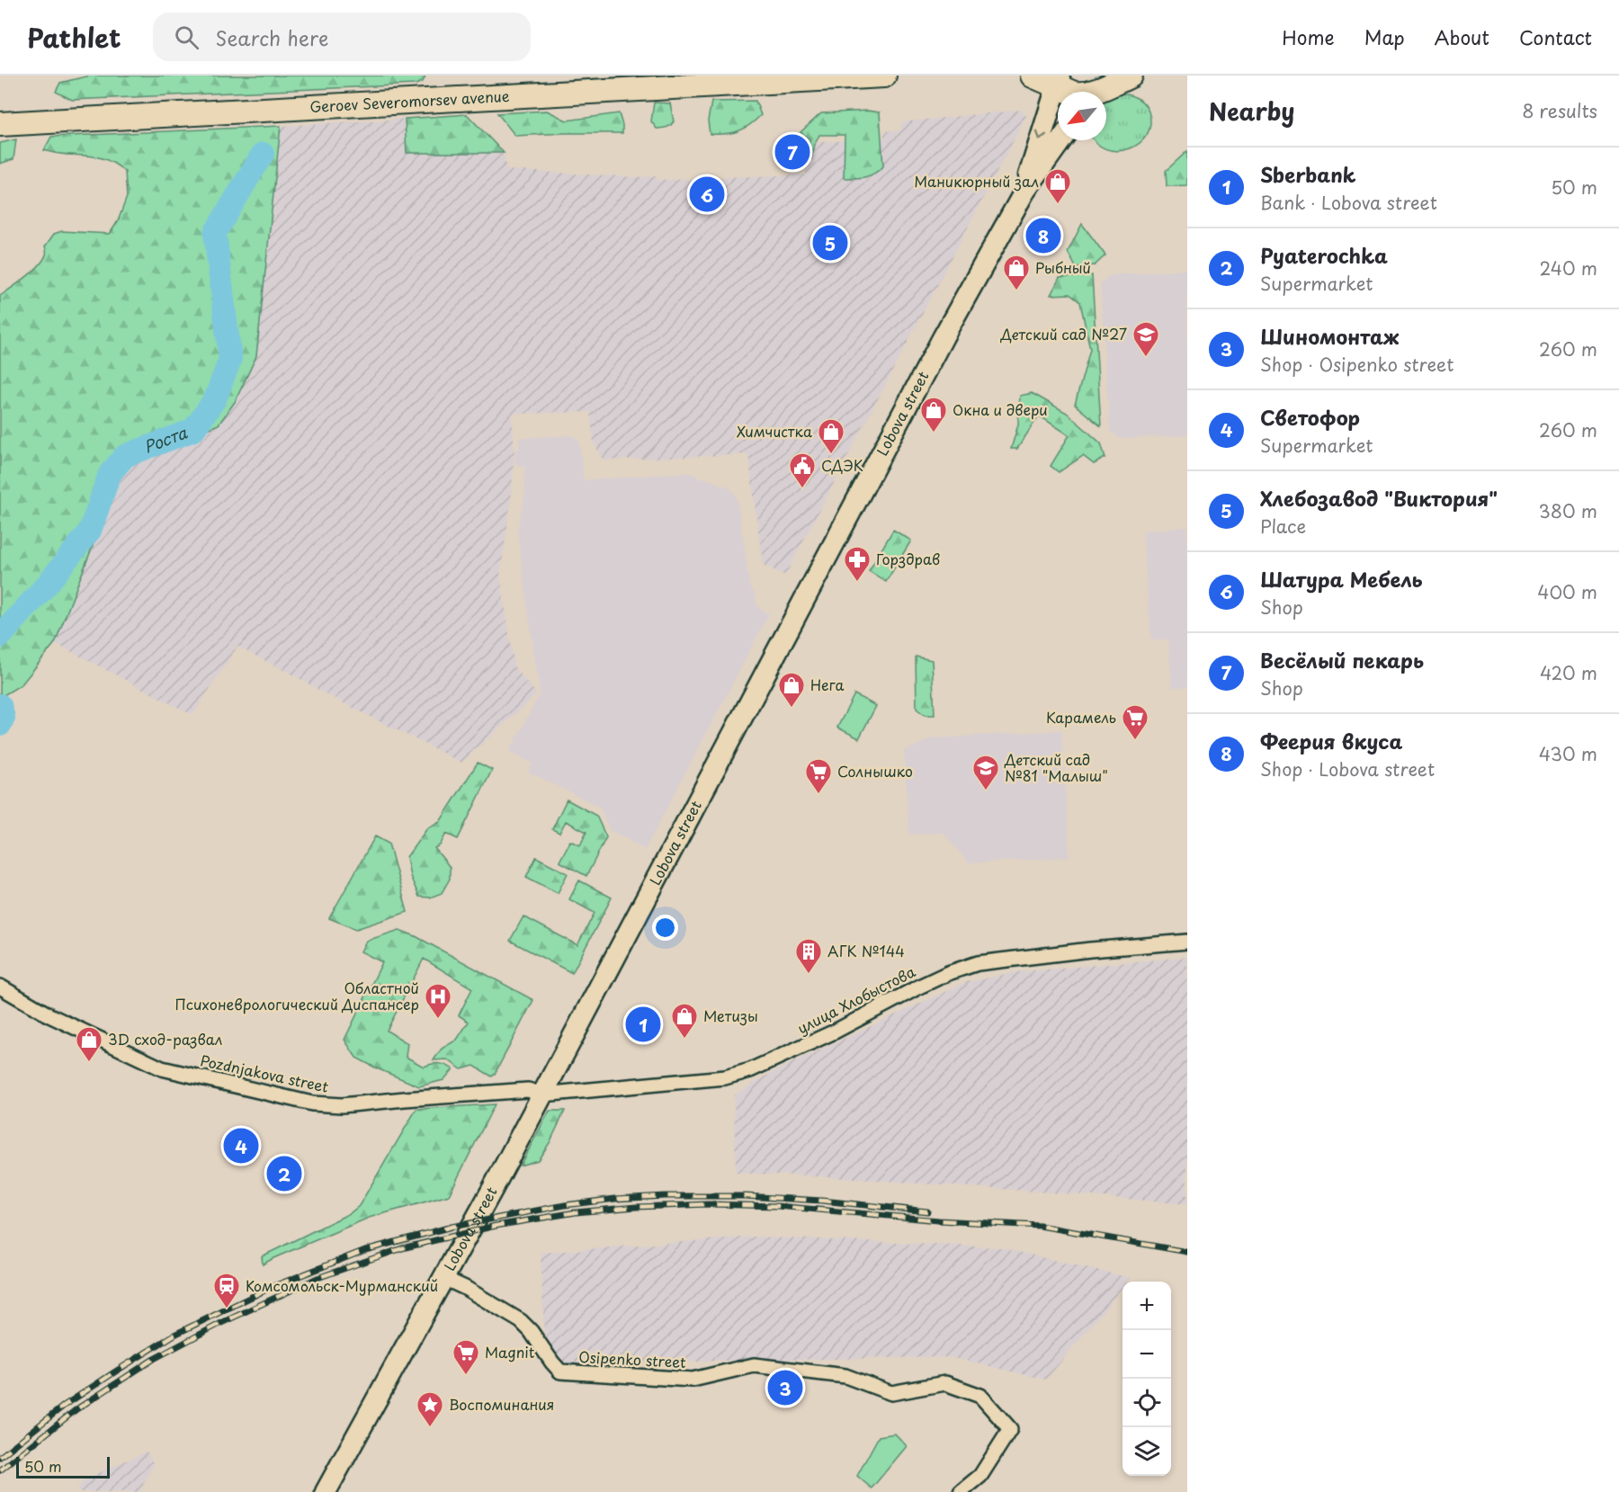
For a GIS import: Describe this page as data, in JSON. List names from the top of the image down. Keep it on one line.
{"streets":{"main road":["Geroev Severomorsev avenue"],"street":["Lobova street","улица Хлобыстова","Pozdnjakova street","Osipenko street"]},"crossings":[["Lobova street","улица Хлобыстова"],["Lobova street","Pozdnjakova street"],["Lobova street","Osipenko street"],["улица Хлобыстова","Pozdnjakova street"]],"water":["Роста"],"places":{"shop":["Маникюрный зал","Рыбный","Окна и двери","Химчистка","Нега","Метизы","3D сход-развал"],"school or university":["Детский сад №27","Детский сад №81 \"Малыш\""],"public building":["СДЭК"],"pharmacy":["Горздрав"],"supermarket":["Карамель","Солнышко","Magnit"],"building":["АГК №144"],"hospital":["Областной Психоневрологический Диспансер"],"station":["Комсомольск-Мурманский"],"place":["Воспоминания"]},"scale_bar":"50 m","north":"bottom left","page":{"header":"Pathlet","search":"Search here","nav":["Home","Map","About","Contact"],"heading":["Nearby","8 results"],"pins":["7","6","8","5","1","4","2","3"],"list":[{"mark":"1","name":"Sberbank","note":"Bank · Lobova street","value":"50 m"},{"mark":"2","name":"Pyaterochka","note":"Supermarket","value":"240 m"},{"mark":"3","name":"Шиномонтаж","note":"Shop · Osipenko street","value":"260 m"},{"mark":"4","name":"Светофор","note":"Supermarket","value":"260 m"},{"mark":"5","name":"Хлебозавод \"Виктория\"","note":"Place","value":"380 m"},{"mark":"6","name":"Шатура Мебель","note":"Shop","value":"400 m"},{"mark":"7","name":"Весёлый пекарь","note":"Shop","value":"420 m"},{"mark":"8","name":"Феерия вкуса","note":"Shop · Lobova street","value":"430 m"}],"map_buttons":["+","−"],"scale":"50 m"}}
